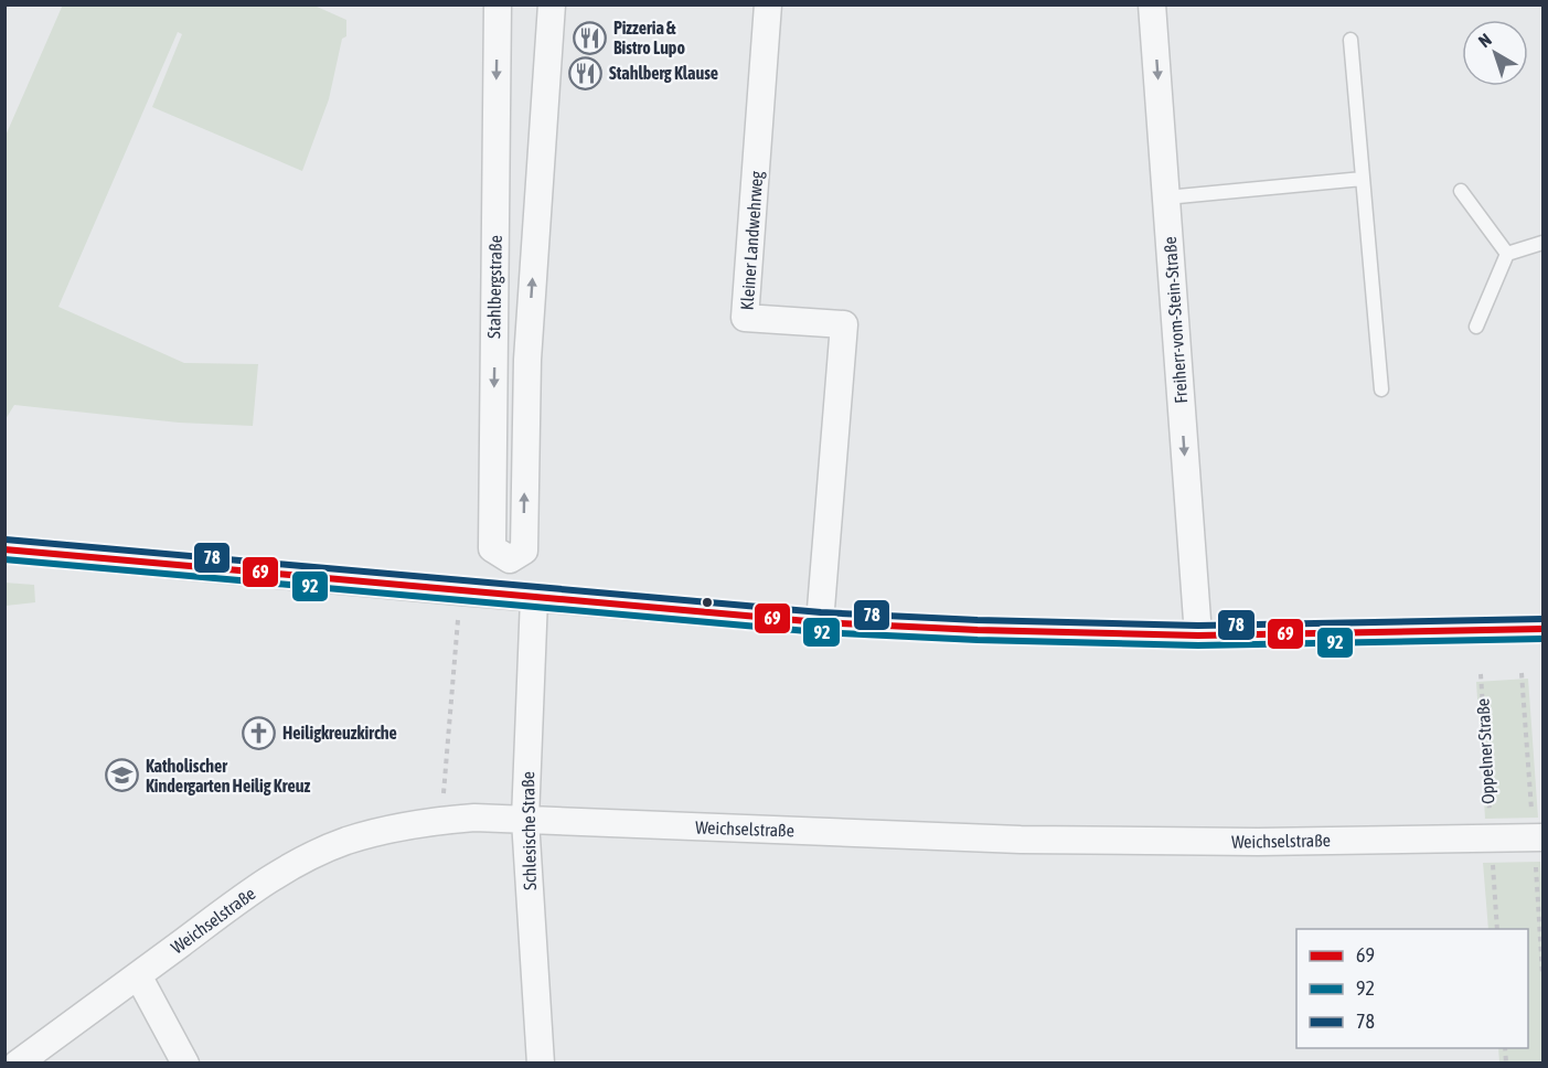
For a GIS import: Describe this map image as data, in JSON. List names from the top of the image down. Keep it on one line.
{"streets":{"street":["Kleiner Landwehrweg","Stahlbergstraße","Freiherr-vom-Stein-Straße","Weichselstraße","Schlesische Straße"],"path":["Oppelner Straße"]},"crossings":[["Weichselstraße","Schlesische Straße"]],"one_way":["Freiherr-vom-Stein-Straße"],"places":{"restaurant":["Pizzeria & Bistro Lupo","Stahlberg Klause"],"church":["Heiligkreuzkirche"],"school or university":["Katholischer Kindergarten Heilig Kreuz"]},"lines":["transit line 78","transit line 69","transit line 92"],"legend":["69","92","78"],"north":"top left"}
